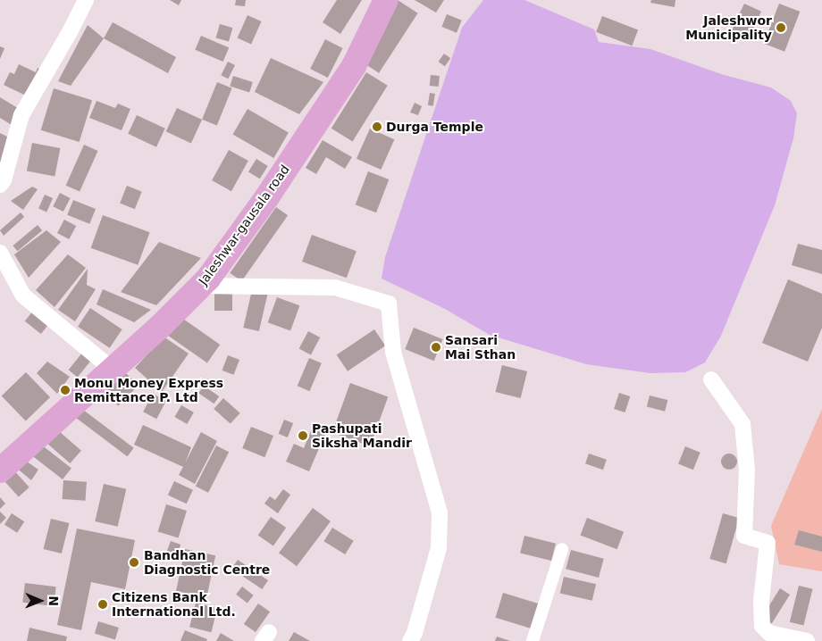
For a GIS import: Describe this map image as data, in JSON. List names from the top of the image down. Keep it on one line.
{"streets":{"main road":["Jaleshwar-gausala road"]},"places":["Jaleshwor Municipality","Durga Temple","Sansari Mai Sthan","Monu Money Express Remittance P. Ltd","Pashupati Siksha Mandir","Bandhan Diagnostic Centre","Citizens Bank International Ltd."],"north":"right"}
